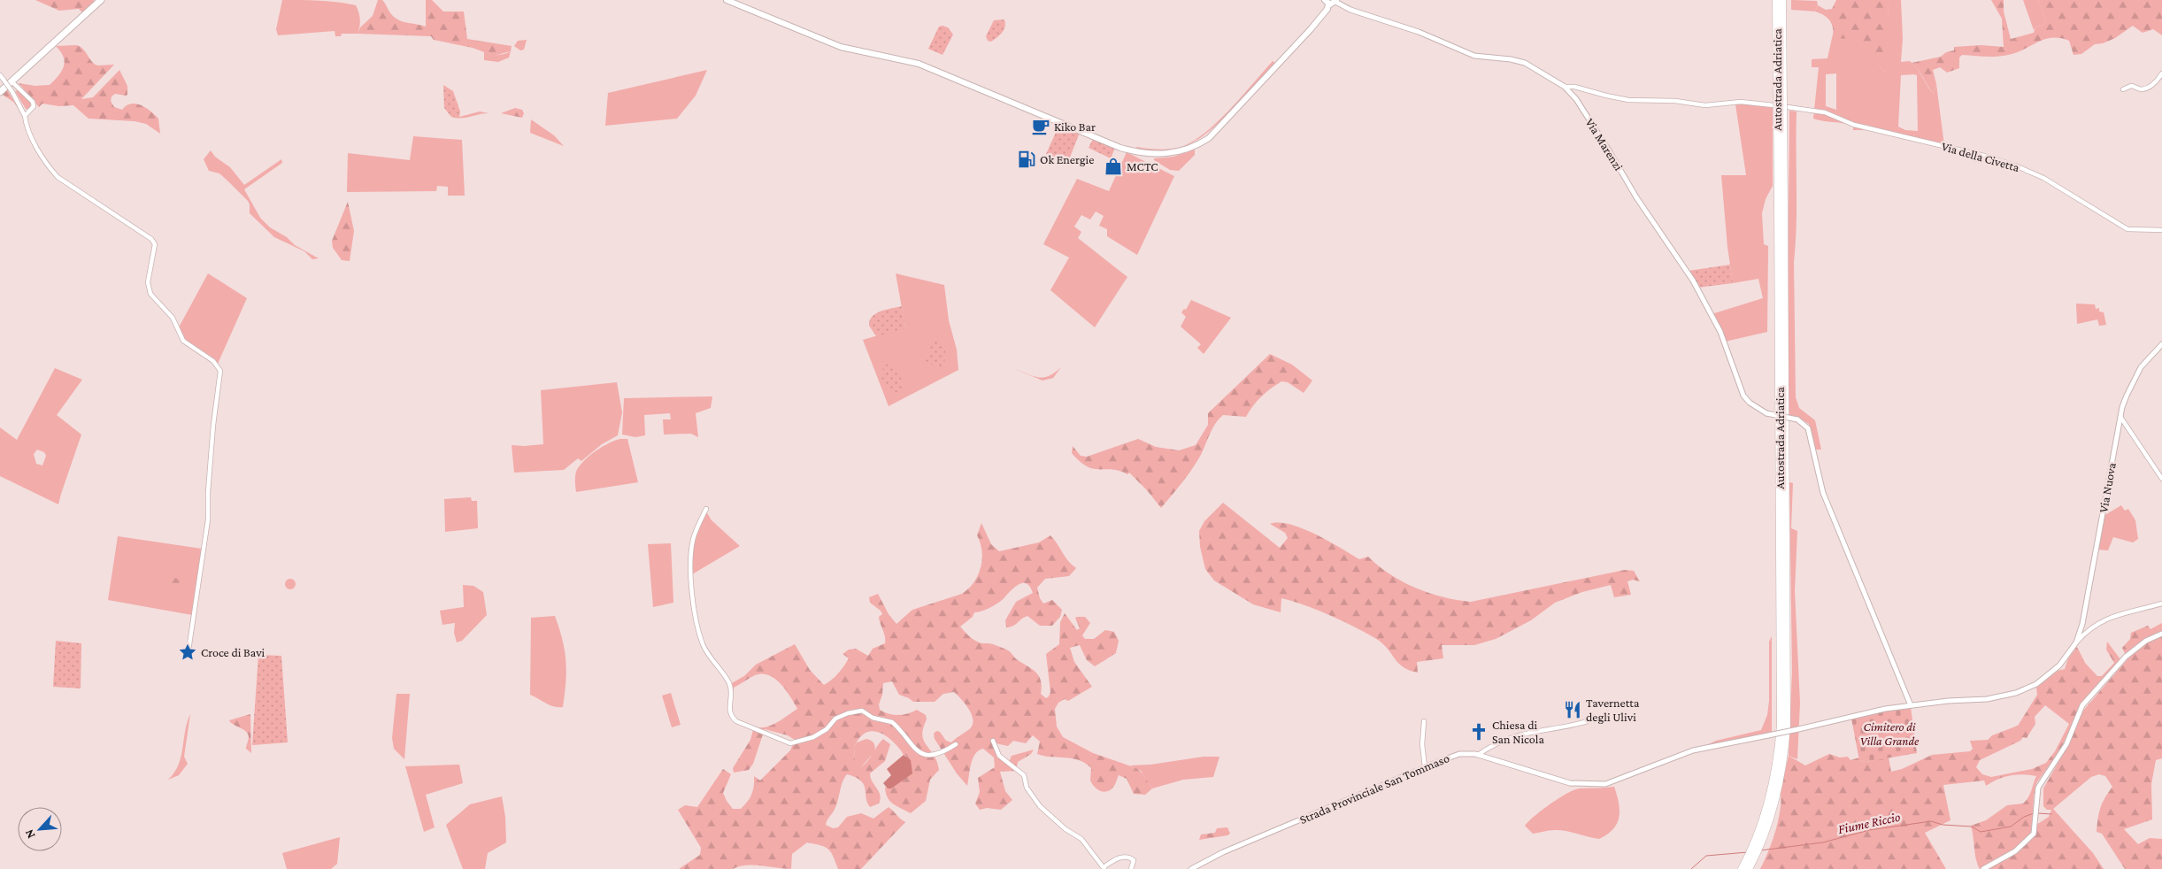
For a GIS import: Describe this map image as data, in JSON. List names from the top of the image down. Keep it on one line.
{"streets":{"highway":["Autostrada Adriatica"],"street":["Via Marenzi","Via della Civetta","Via Nuova","Strada Provinciale San Tommaso"]},"crossings":[["Via Marenzi","Via Nuova"],["Via Nuova","Strada Provinciale San Tommaso"]],"water":["Fiume Riccio"],"parks":["Cimitero di Villa Grande"],"places":{"cafe":["Kiko Bar"],"fuel station":["Ok Energie"],"shop":["MCTC"],"place":["Croce di Bavi"],"restaurant":["Tavernetta degli Ulivi"],"church":["Chiesa di San Nicola"]},"north":"bottom left"}
